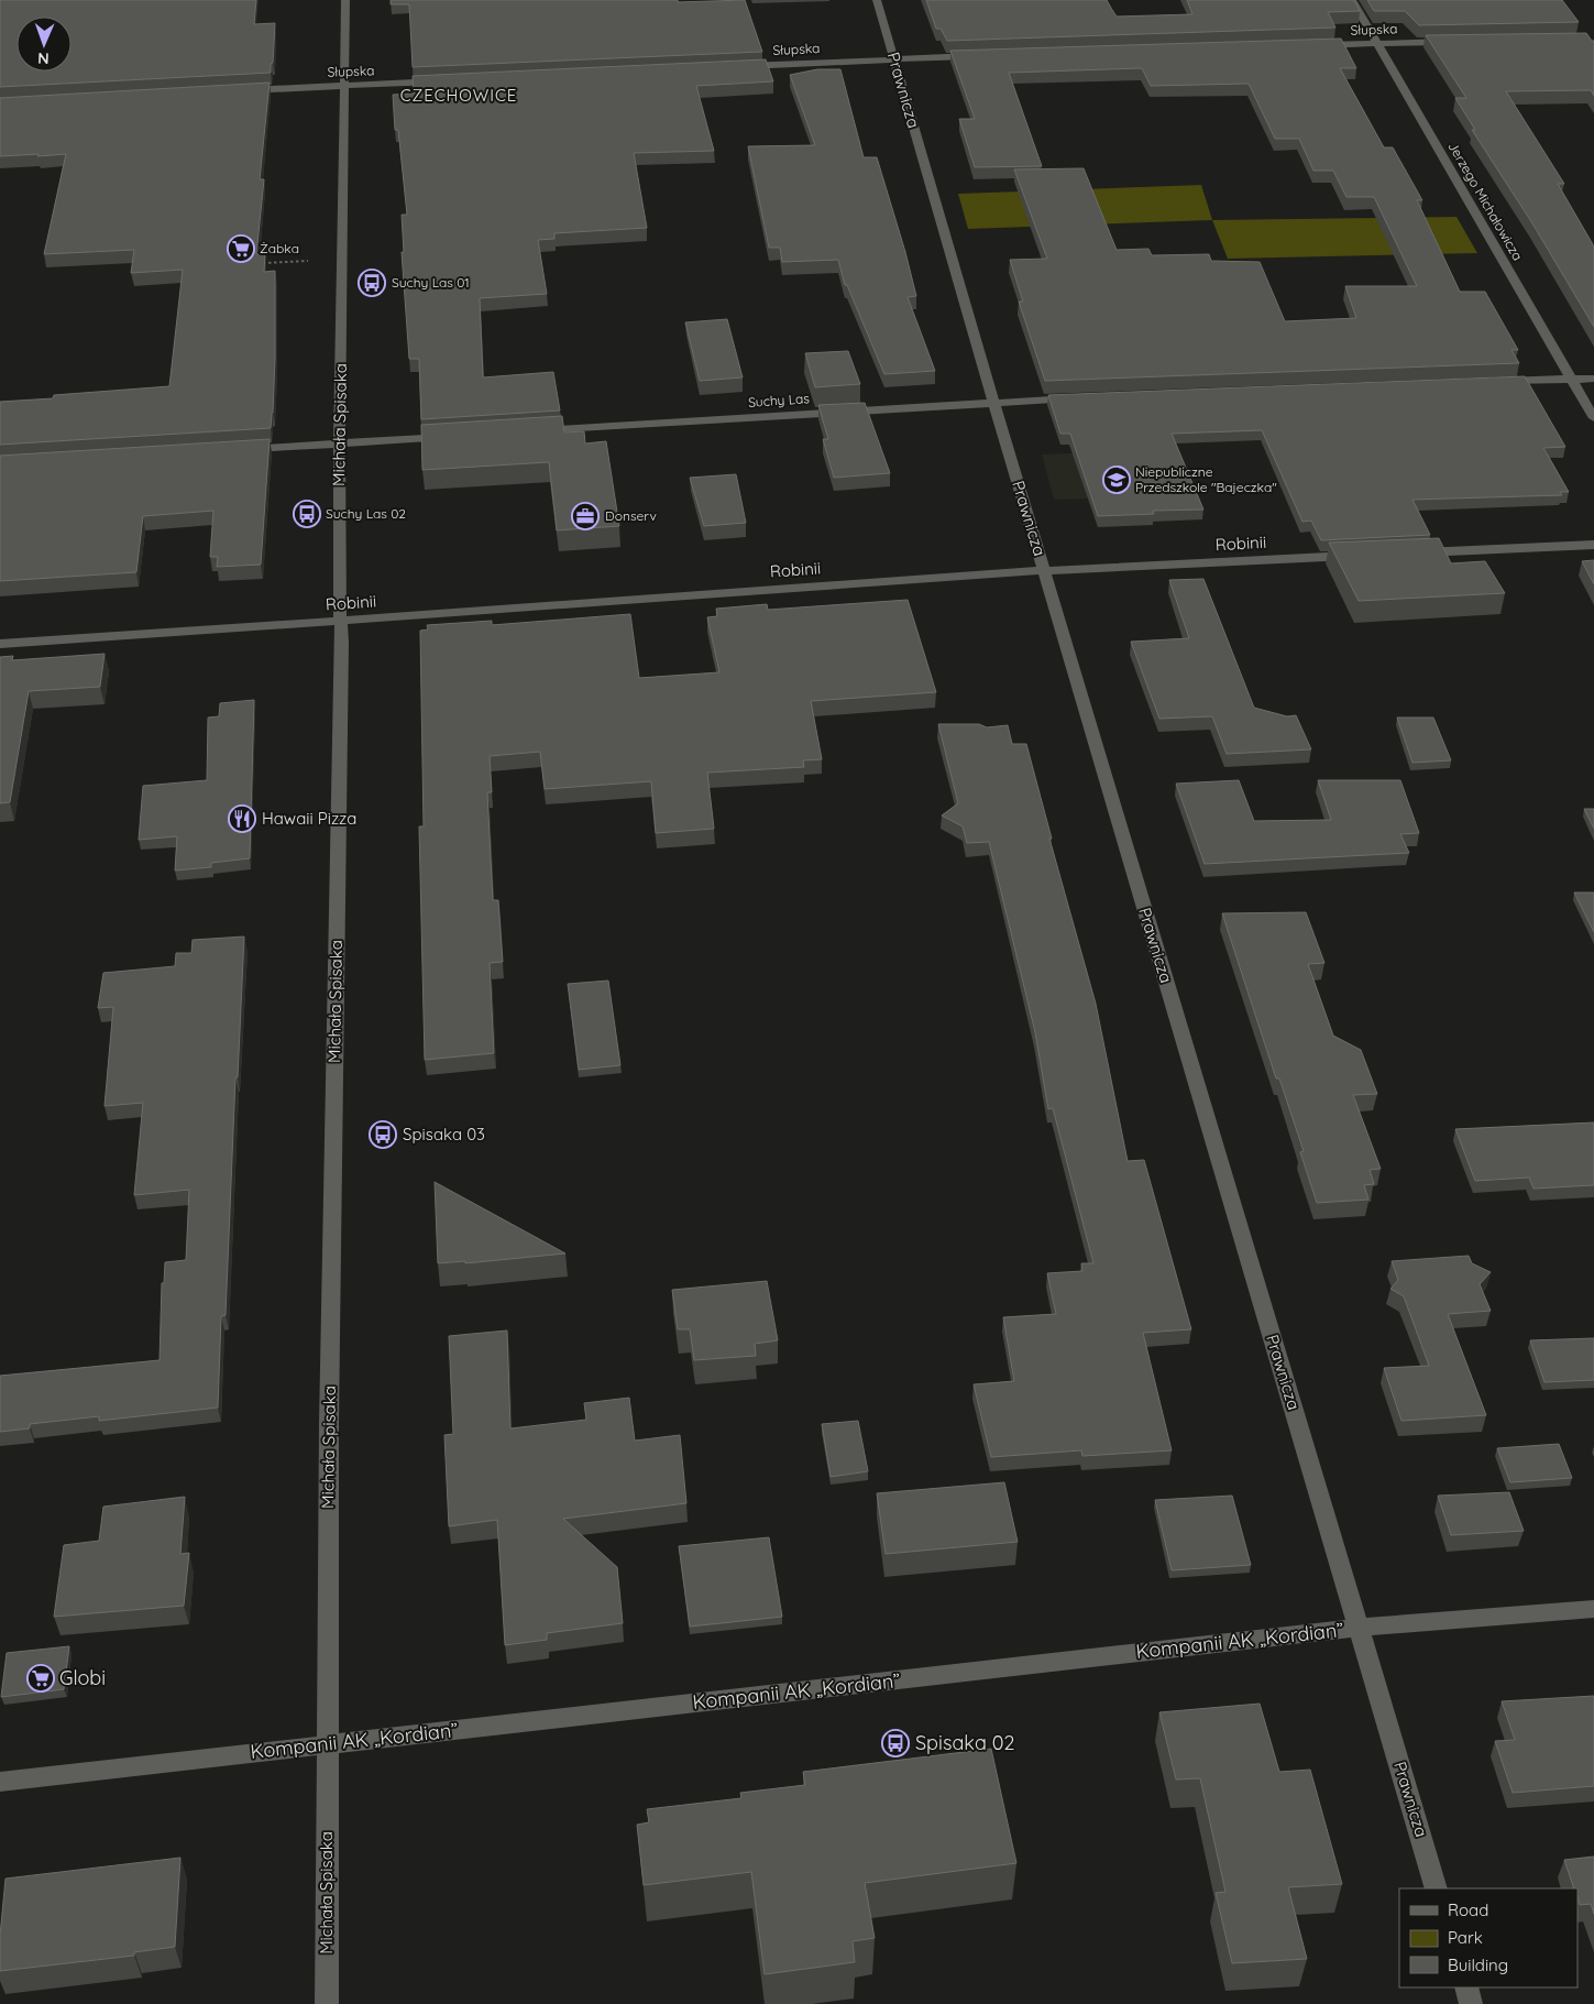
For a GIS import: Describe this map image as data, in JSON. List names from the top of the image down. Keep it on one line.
{"streets":{"street":["Słupska","Prawnicza","Jerzego Michałowicza","Suchy Las","Michała Spisaka","Robinii","Kompanii AK „Kordian”"]},"crossings":[["Słupska","Prawnicza"],["Słupska","Jerzego Michałowicza"],["Słupska","Michała Spisaka"],["Prawnicza","Suchy Las"],["Prawnicza","Robinii"],["Prawnicza","Kompanii AK „Kordian”"],["Michała Spisaka","Robinii"],["Michała Spisaka","Kompanii AK „Kordian”"]],"districts":["CZECHOWICE"],"places":{"supermarket":["Żabka","Globi"],"bus stop":["Suchy Las 01","Suchy Las 02","Spisaka 03","Spisaka 02"],"school or university":["Niepubliczne Przedszkole \"Bajeczka\""],"office":["Donserv"],"restaurant":["Hawaii Pizza"]},"legend":["Road","Park","Building"],"north":"bottom"}
